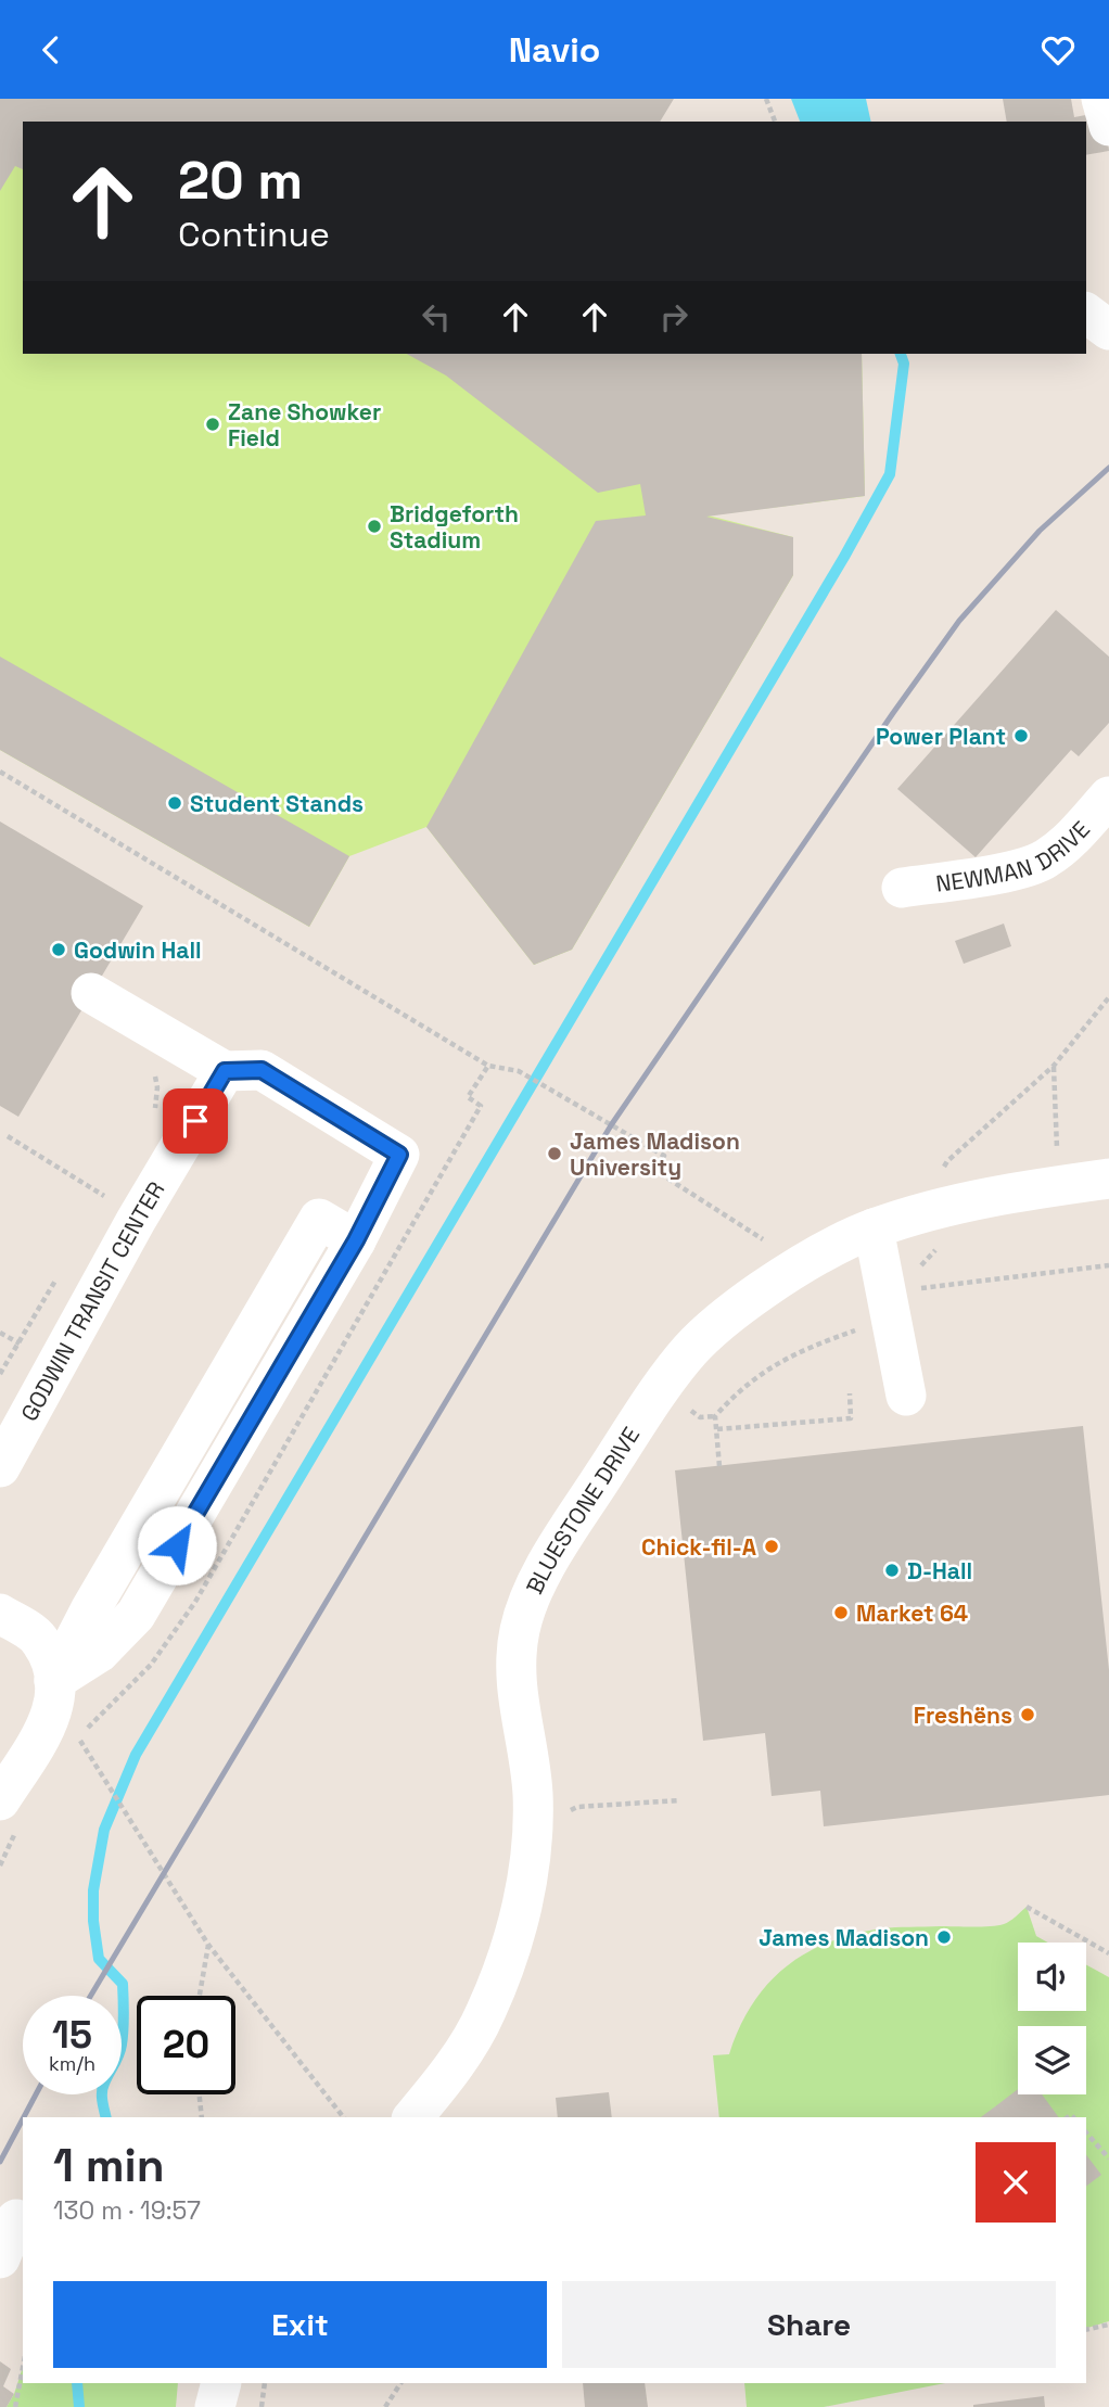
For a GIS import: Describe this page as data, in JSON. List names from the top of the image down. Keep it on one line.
{"streets":{"street":["NEWMAN DRIVE","GODWIN TRANSIT CENTER","BLUESTONE DRIVE"]},"places":["Zane Showker Field","Bridgeforth Stadium","Power Plant","Student Stands","Godwin Hall","James Madison University","Chick-fil-A","D-Hall","Market 64","Freshëns","James Madison"],"page":{"header":"Navio","turn":["20 m","Continue"],"speed":"15 km/h","limit":"20","heading":["1 min","130 m · 19:57"],"buttons":["Exit","Share"]}}
